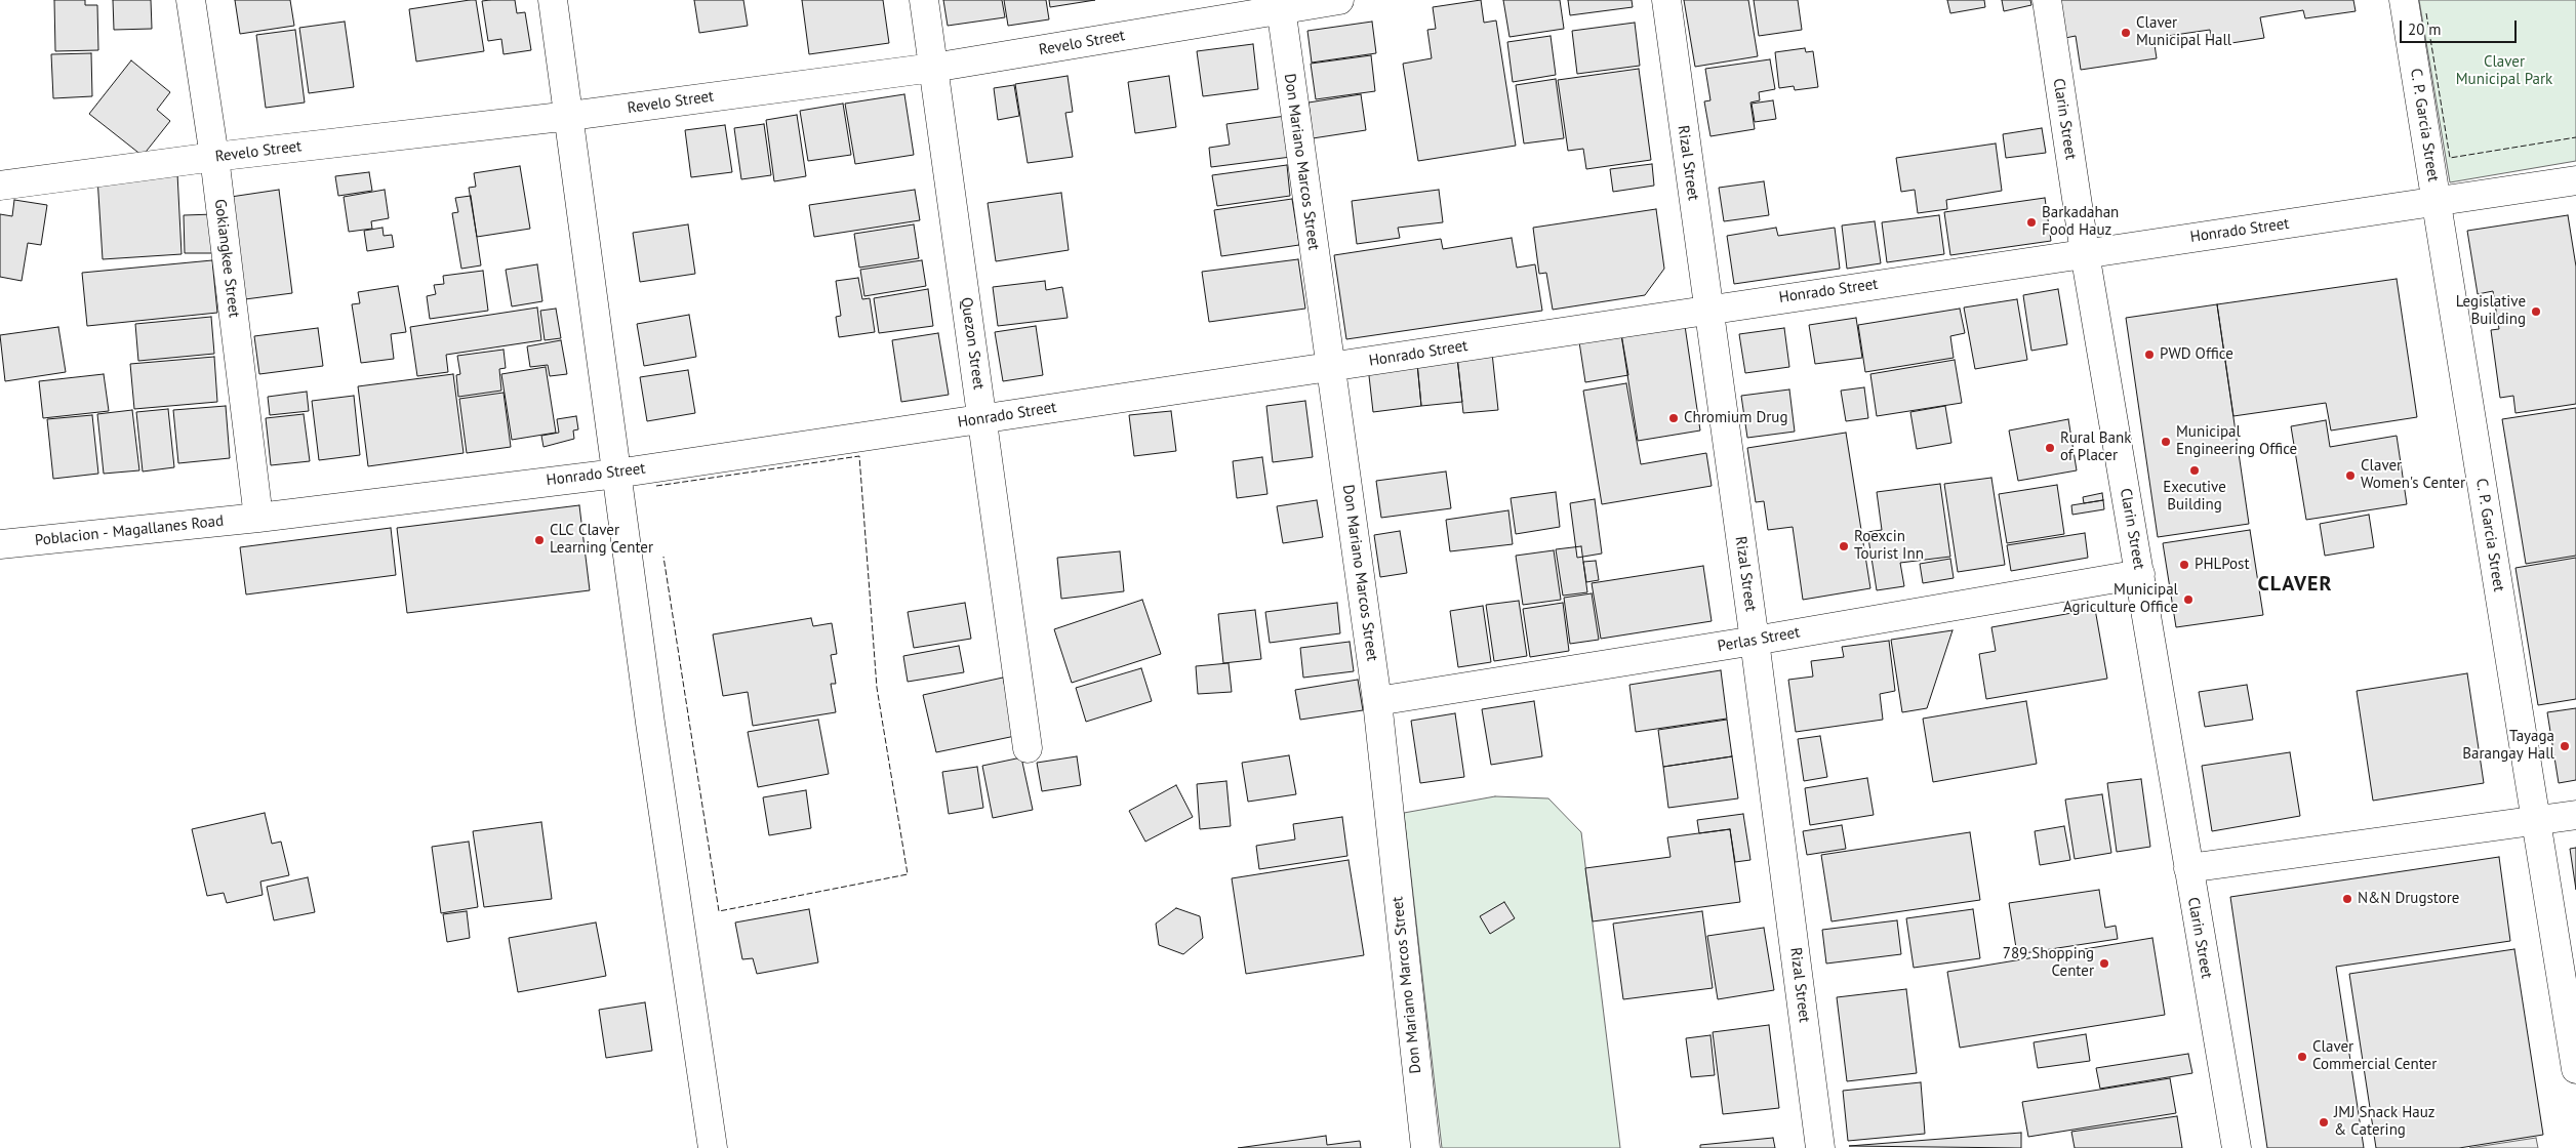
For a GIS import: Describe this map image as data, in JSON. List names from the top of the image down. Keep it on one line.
{"streets":{"street":["Revelo Street","Clarin Street","C. P. Garcia Street","Don Mariano Marcos Street","Rizal Street","Honrado Street","Gokiangkee Street","Quezon Street","Poblacion - Magallanes Road","Perlas Street"]},"crossings":[["Revelo Street","Don Mariano Marcos Street"],["Revelo Street","Gokiangkee Street"],["Revelo Street","Quezon Street"],["Clarin Street","Honrado Street"],["Clarin Street","Perlas Street"],["C. P. Garcia Street","Honrado Street"],["Don Mariano Marcos Street","Honrado Street"],["Don Mariano Marcos Street","Perlas Street"],["Rizal Street","Honrado Street"],["Rizal Street","Perlas Street"],["Honrado Street","Gokiangkee Street"],["Honrado Street","Quezon Street"],["Honrado Street","Poblacion - Magallanes Road"],["Gokiangkee Street","Poblacion - Magallanes Road"]],"districts":["CLAVER"],"parks":["Claver Municipal Park"],"places":["Claver Municipal Hall","Barkadahan Food Hauz","Legislative Building","PWD Office","Chromium Drug","Municipal Engineering Office","Rural Bank of Placer","Executive Building","Claver Women's Center","CLC Claver Learning Center","Roexcin Tourist Inn","PHLPost","Municipal Agriculture Office","Tayaga Barangay Hall","N&N Drugstore","789 Shopping Center","Claver Commercial Center","JMJ Snack Hauz & Catering"],"scale_bar":"20 m"}
